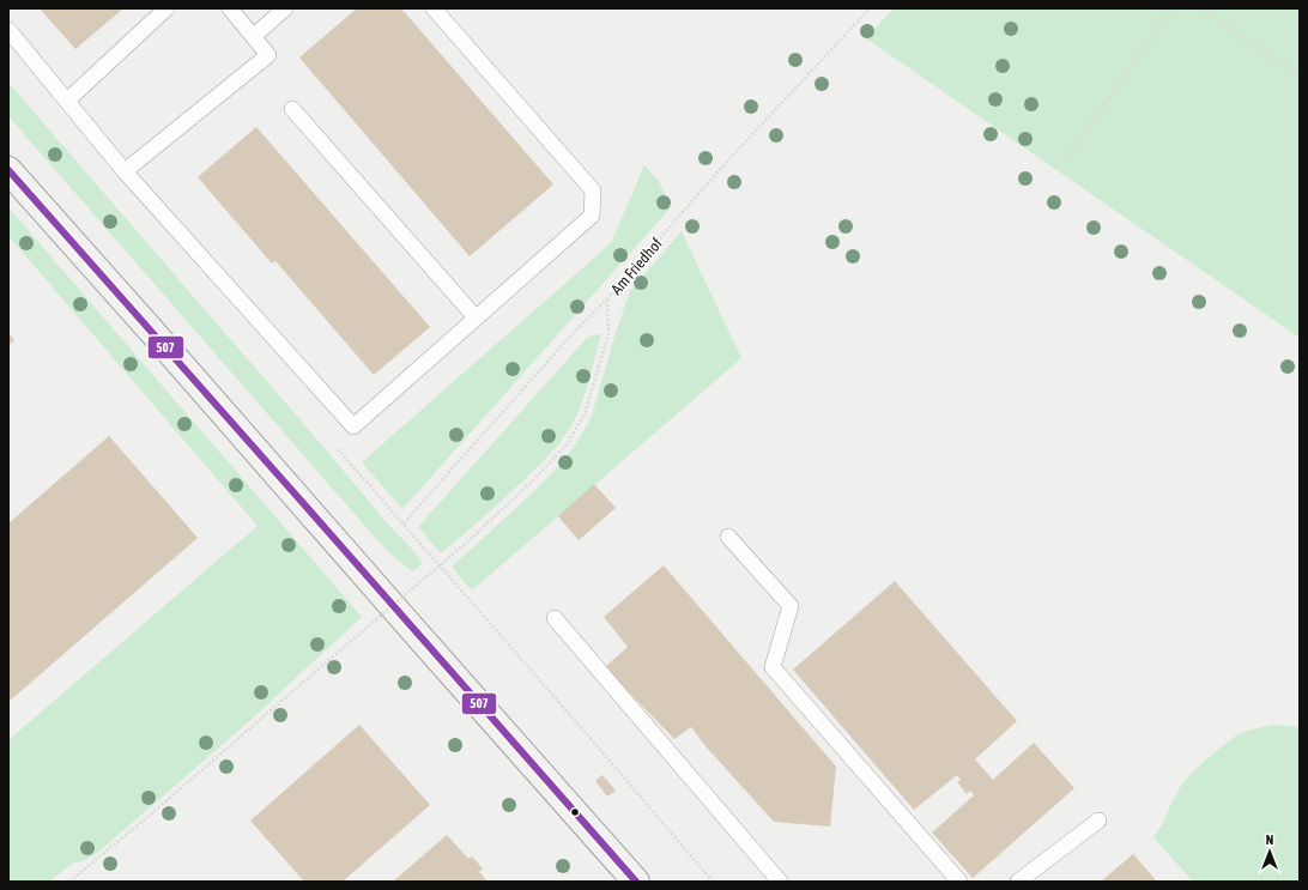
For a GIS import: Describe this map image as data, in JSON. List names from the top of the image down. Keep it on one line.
{"streets":{"path":["Am Friedhof"]},"lines":["transit line 507"],"north":"top"}
